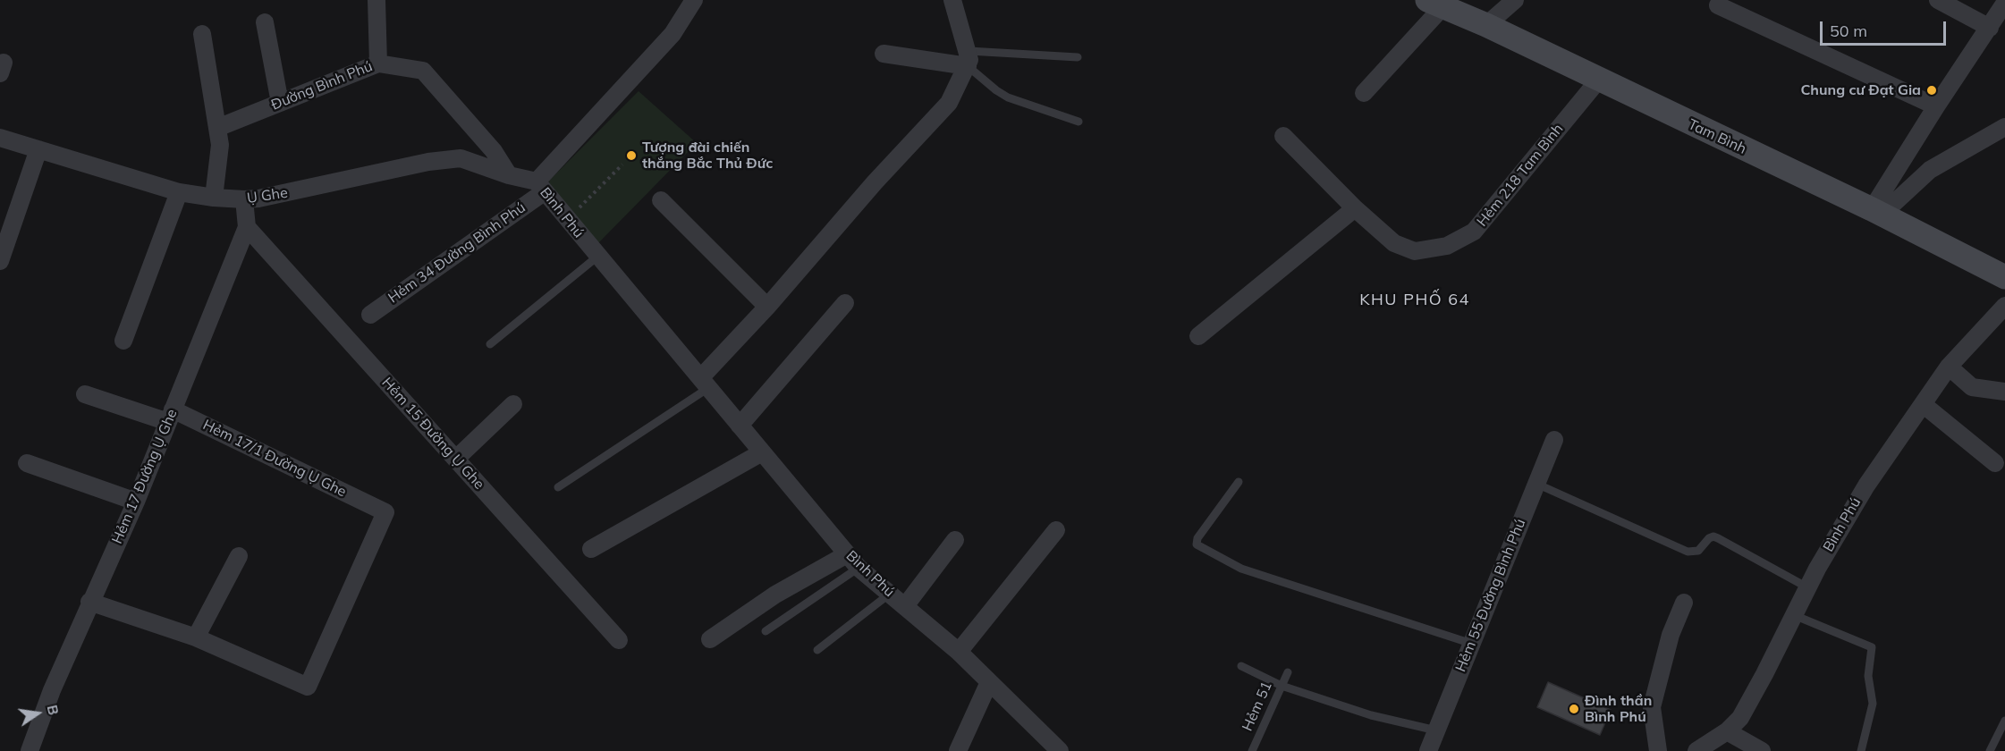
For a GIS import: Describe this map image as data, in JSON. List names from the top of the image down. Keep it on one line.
{"streets":{"main road":["Tam Bình"],"street":["Đường Bình Phú","Hẻm 218 Tam Bình","Ụ Ghe","Bình Phú","Hẻm 34 Đường Bình Phú","Hẻm 15 Đường Ụ Ghe","Hẻm 17/1 Đường Ụ Ghe","Hẻm 17 Đường Ụ Ghe","Hẻm 55 Đường Bình Phú"],"lane":["Hẻm 51"]},"crossings":[["Đường Bình Phú","Ụ Ghe"],["Tam Bình","Hẻm 218 Tam Bình"],["Ụ Ghe","Bình Phú"],["Ụ Ghe","Hẻm 34 Đường Bình Phú"],["Ụ Ghe","Hẻm 17 Đường Ụ Ghe"],["Bình Phú","Hẻm 34 Đường Bình Phú"],["Hẻm 15 Đường Ụ Ghe","Hẻm 17 Đường Ụ Ghe"],["Hẻm 17/1 Đường Ụ Ghe","Hẻm 17 Đường Ụ Ghe"]],"districts":["KHU PHỐ 64"],"places":["Chung cư Đạt Gia","Tượng đài chiến thắng Bắc Thủ Đức","Đình thần Bình Phú"],"scale_bar":"50 m","north":"right"}
